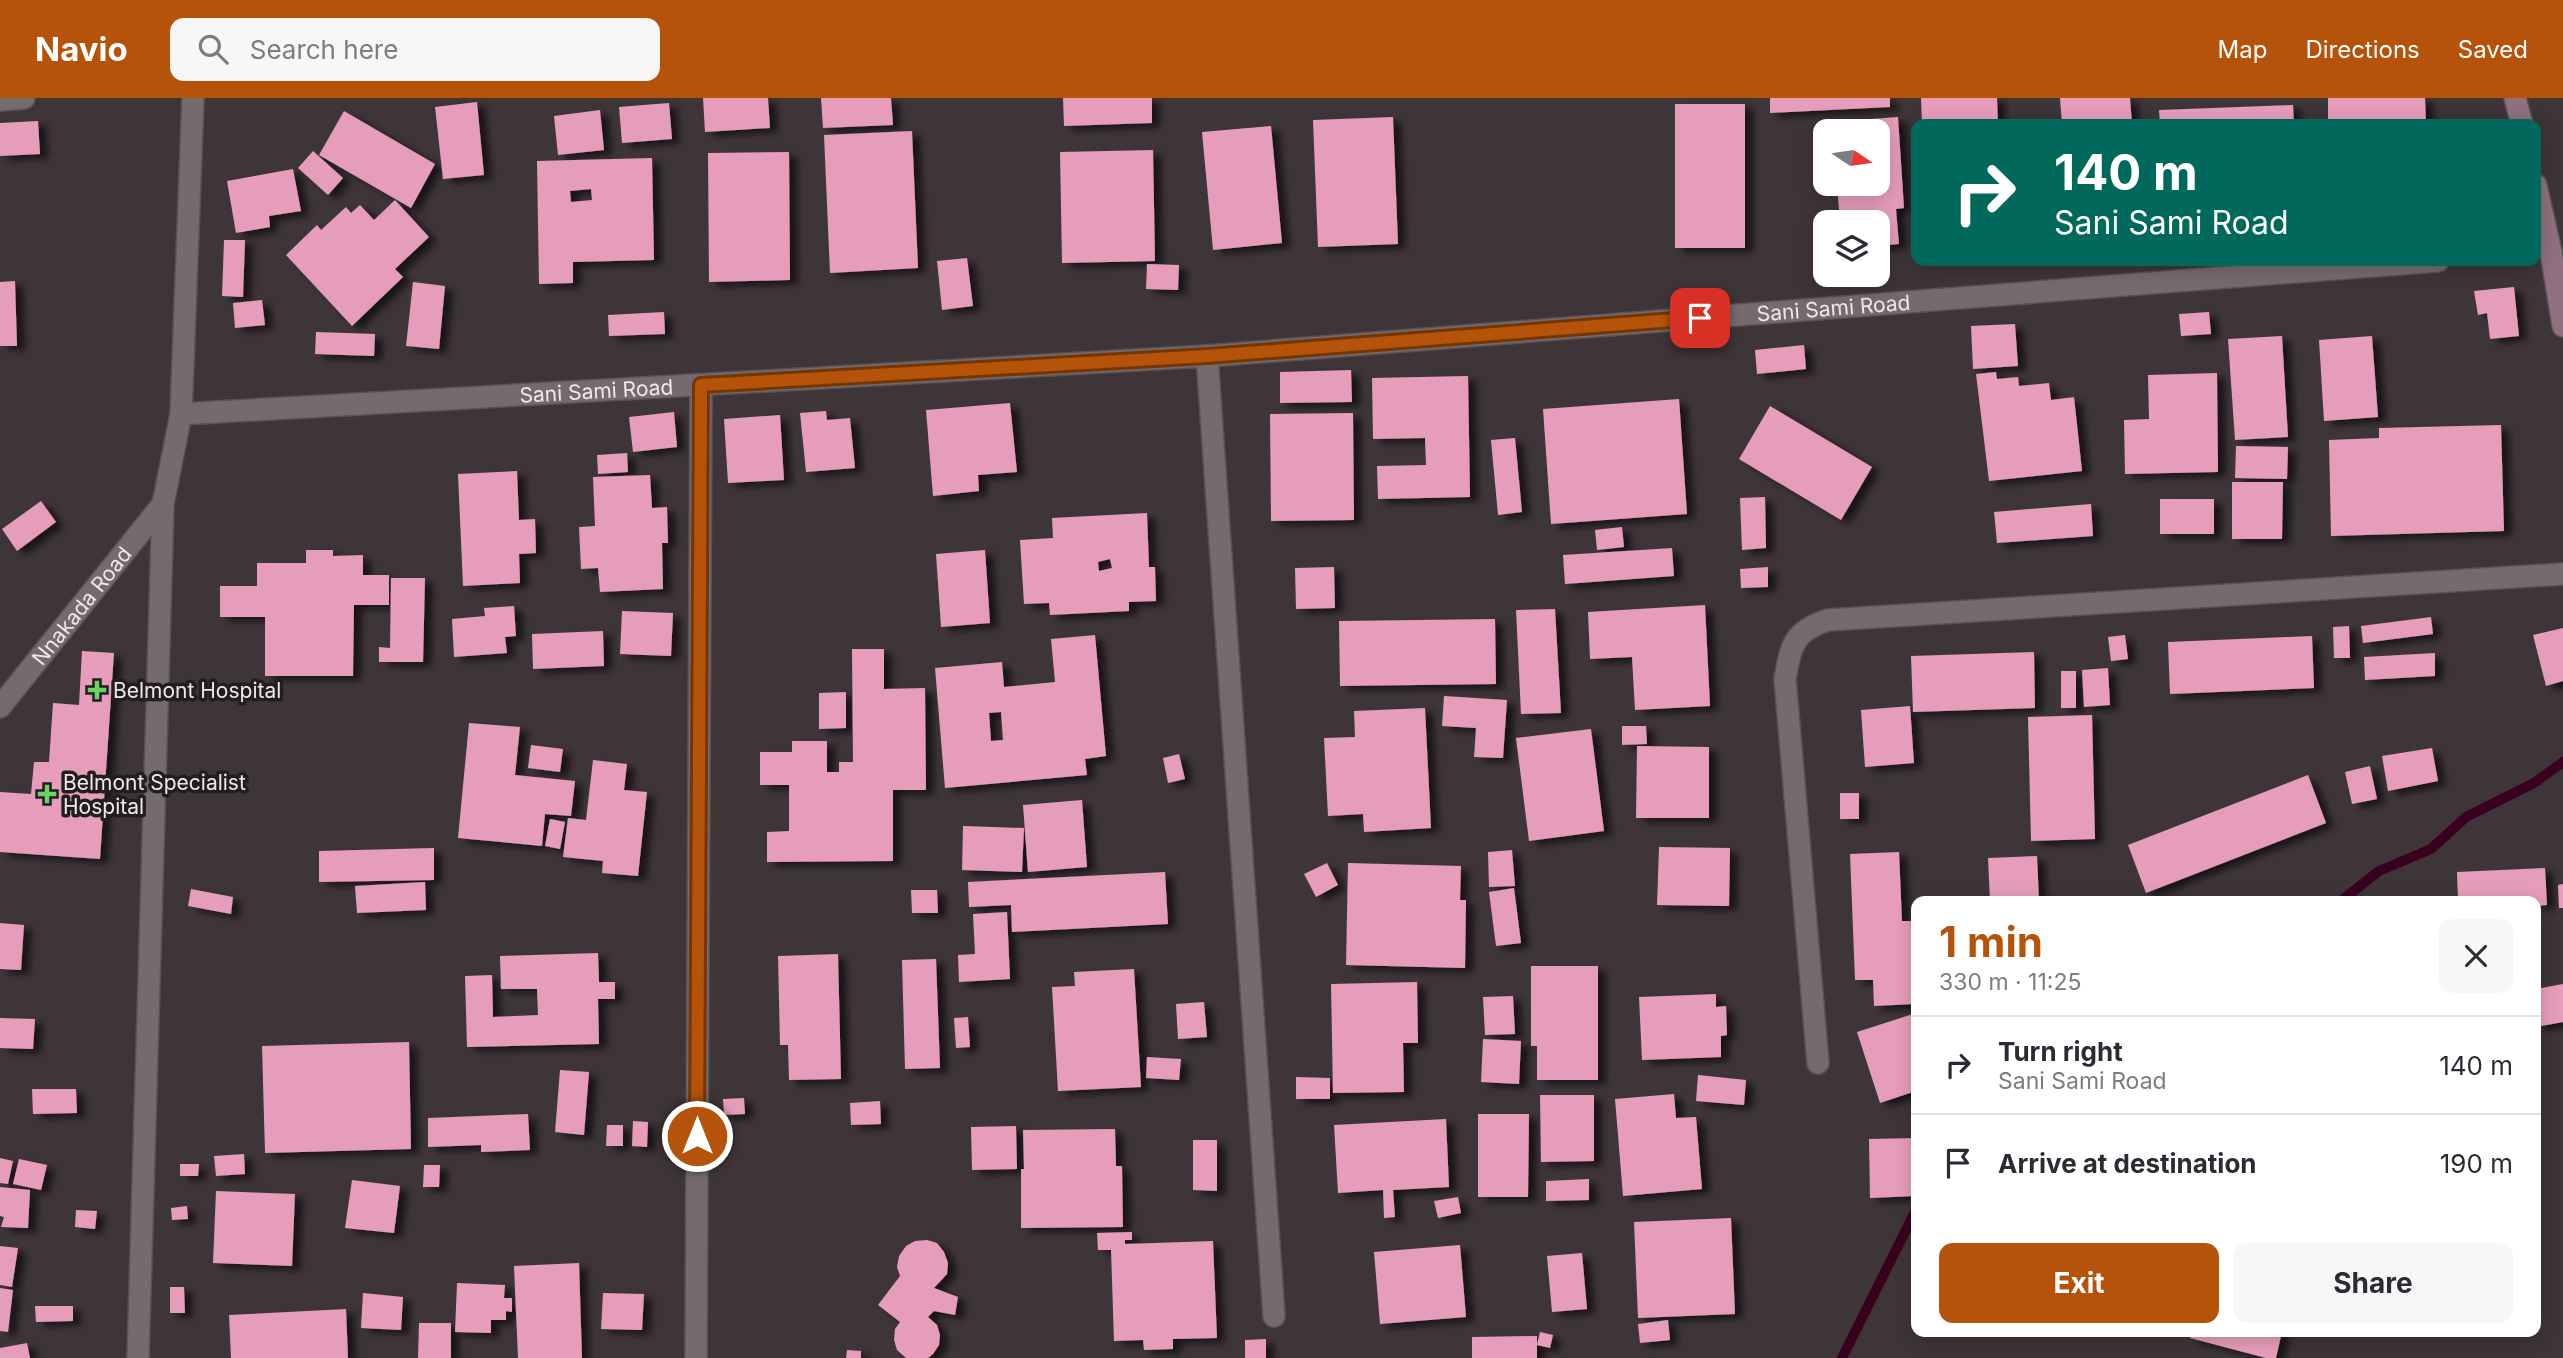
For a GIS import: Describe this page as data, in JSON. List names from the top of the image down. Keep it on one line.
{"streets":{"street":["Sani Sami Road","Nnakada Road"]},"places":{"health":["Belmont Hospital","Belmont Specialist Hospital"]},"north":"right","page":{"header":"Navio","search":"Search here","nav":["Map","Directions","Saved"],"turn":["140 m","Sani Sami Road"],"heading":["1 min","330 m · 11:25"],"list":[{"name":"Turn right","note":"Sani Sami Road","value":"140 m"},{"name":"Arrive at destination","value":"190 m"}],"buttons":["Exit","Share"]}}
